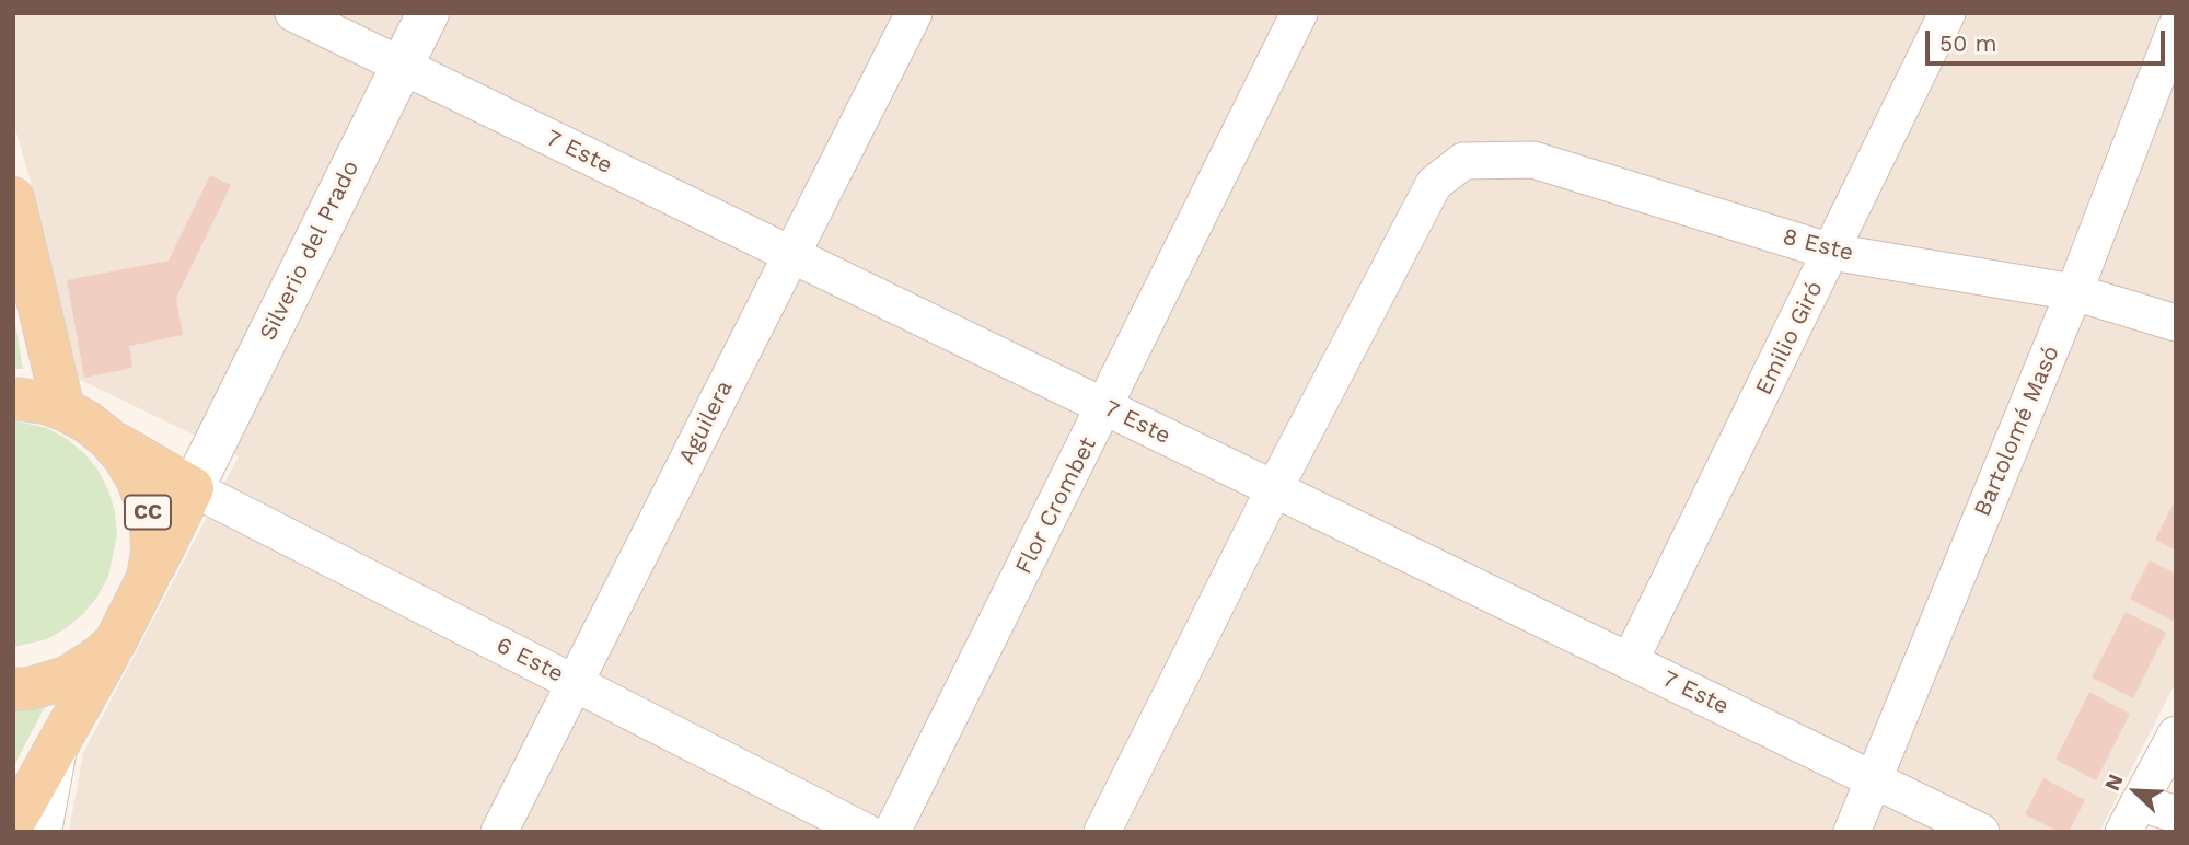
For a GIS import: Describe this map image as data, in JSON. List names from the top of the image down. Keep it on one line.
{"streets":{"main road":["CC"],"street":["7 Este","8 Este","Silverio del Prado","Emilio Giró","Aguilera","Bartolomé Masó","Flor Crombet","6 Este"]},"crossings":[["7 Este","8 Este"],["7 Este","Silverio del Prado"],["7 Este","Emilio Giró"],["7 Este","Aguilera"],["7 Este","Bartolomé Masó"],["7 Este","Flor Crombet"],["8 Este","Emilio Giró"],["8 Este","Bartolomé Masó"],["Silverio del Prado","6 Este"],["Aguilera","6 Este"]],"scale_bar":"50 m","north":"top left"}
